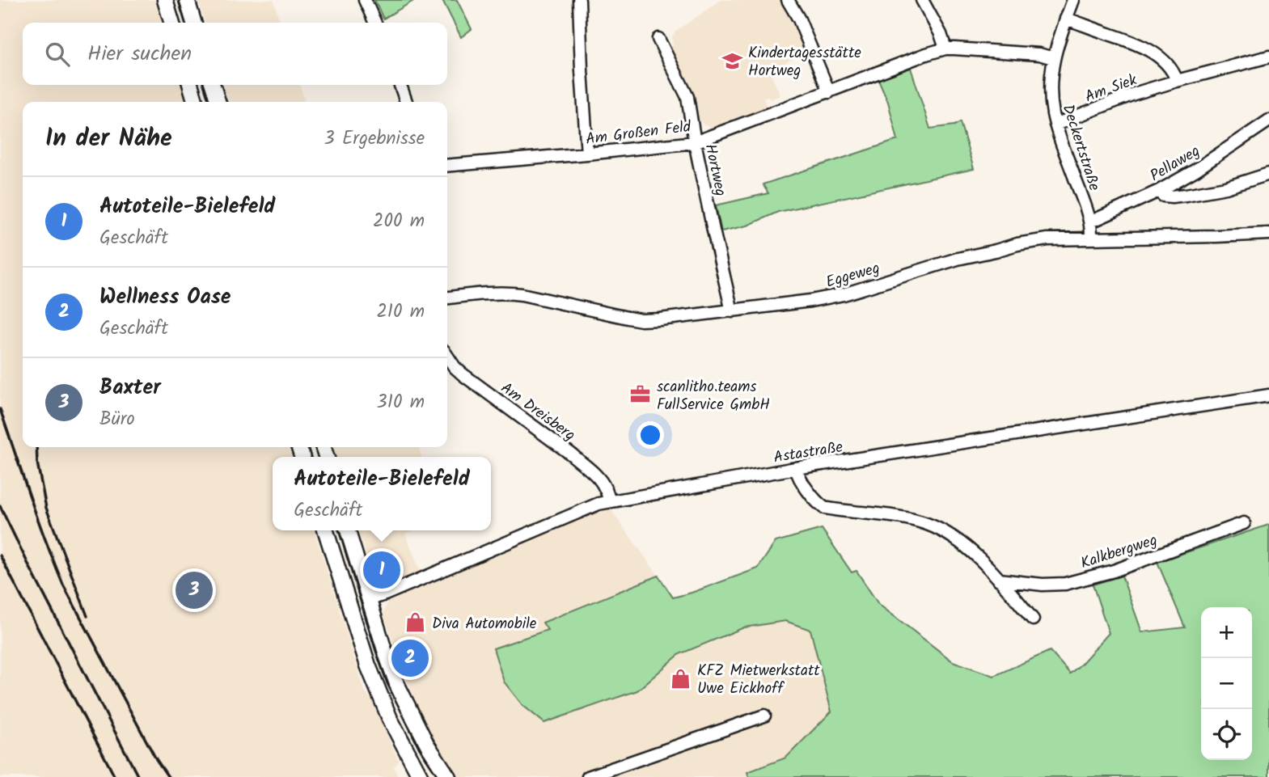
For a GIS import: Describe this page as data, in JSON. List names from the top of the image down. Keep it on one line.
{"streets":{"street":["Am Siek","Am Großen Feld","Deckertstraße","Pellaweg","Hortweg","Eggeweg","Am Dreisberg","Astastraße","Kalkbergweg"]},"crossings":[["Am Siek","Deckertstraße"],["Am Großen Feld","Deckertstraße"],["Am Großen Feld","Hortweg"],["Deckertstraße","Pellaweg"],["Deckertstraße","Eggeweg"],["Hortweg","Eggeweg"],["Am Dreisberg","Astastraße"]],"places":{"school or university":["Kindertagesstätte Hortweg"],"office":["scanlitho.teams FullService GmbH"],"shop":["Diva Automobile","KFZ Mietwerkstatt Uwe Eickhoff"]},"page":{"search":"Hier suchen","heading":["In der Nähe","3 Ergebnisse"],"list":[{"mark":"1","name":"Autoteile-Bielefeld","note":"Geschäft","value":"200 m"},{"mark":"2","name":"Wellness Oase","note":"Geschäft","value":"210 m"},{"mark":"3","name":"Baxter","note":"Büro","value":"310 m"}],"popup":["Autoteile-Bielefeld","Geschäft"],"pins":["1","3","2"],"map_buttons":["+","−"]}}
